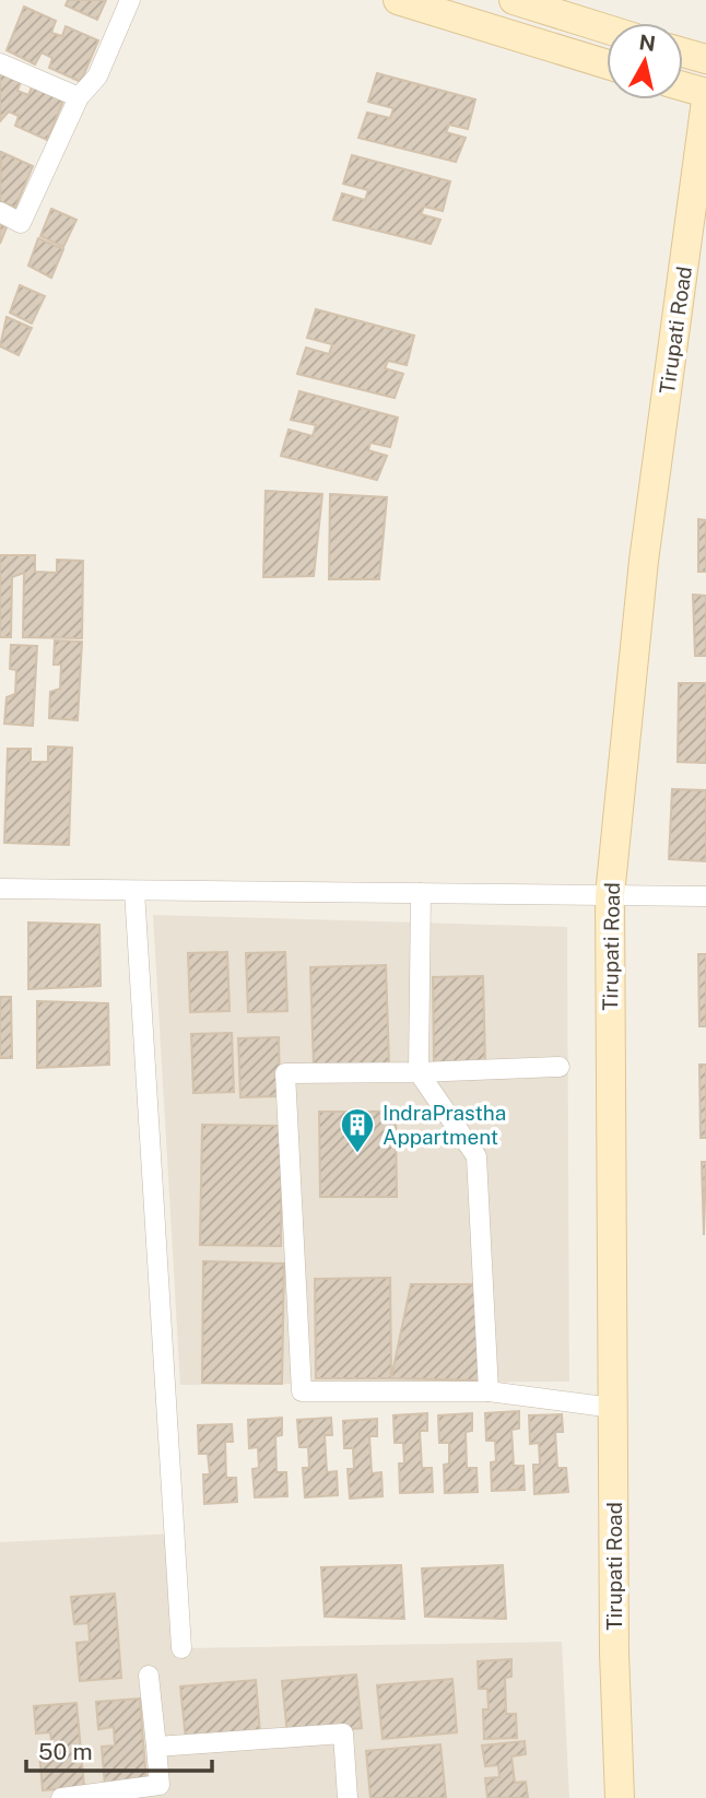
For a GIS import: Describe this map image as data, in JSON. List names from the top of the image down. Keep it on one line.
{"streets":{"street":["Tirupati Road"]},"places":{"building":["IndraPrastha Appartment"]},"scale_bar":"50 m","north":"top"}
